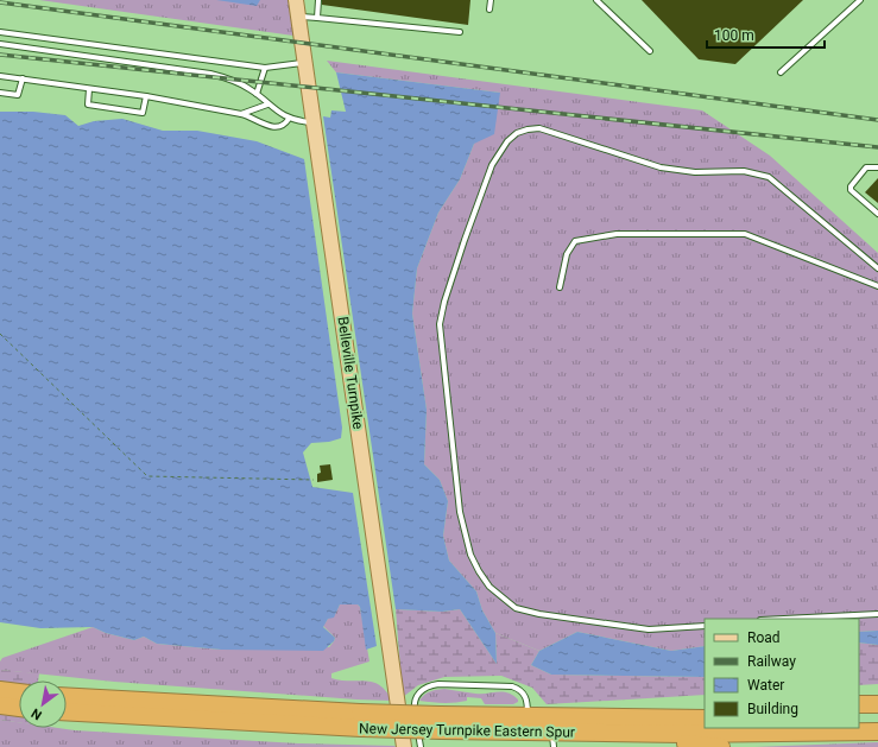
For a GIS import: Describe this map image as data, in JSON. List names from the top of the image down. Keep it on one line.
{"streets":{"highway":["New Jersey Turnpike Eastern Spur"],"main road":["Belleville Turnpike"]},"legend":["Road","Railway","Water","Building"],"scale_bar":"100 m","north":"bottom left"}
